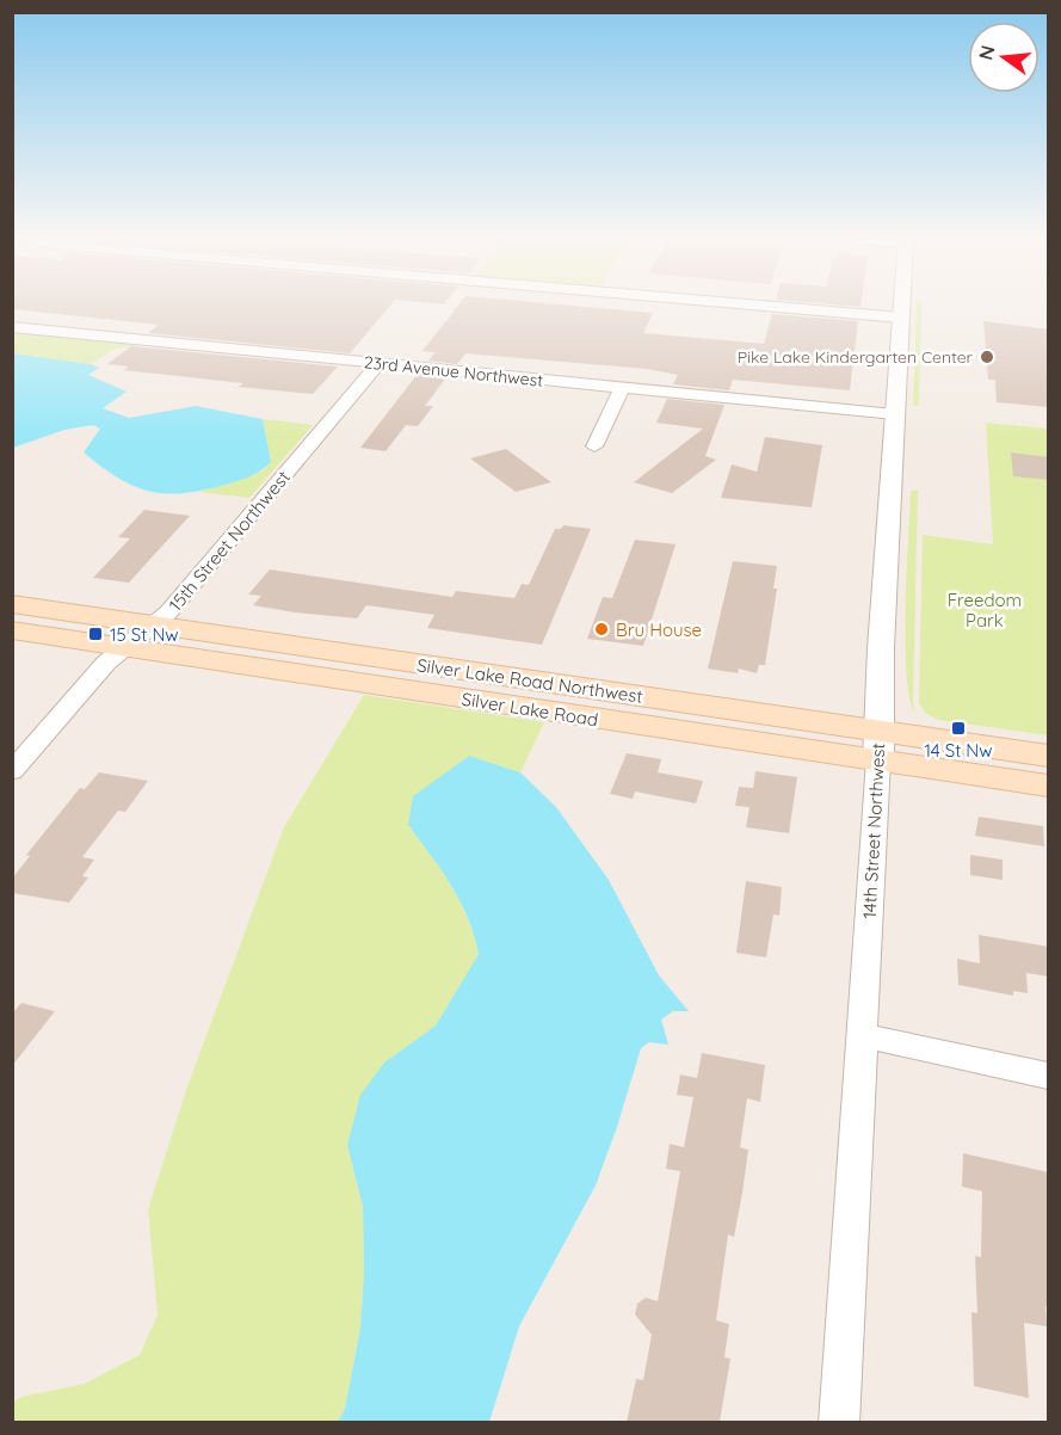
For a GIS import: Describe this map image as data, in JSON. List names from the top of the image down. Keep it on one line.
{"streets":{"main road":["Silver Lake Road Northwest","Silver Lake Road"],"street":["23rd Avenue Northwest","15th Street Northwest","14th Street Northwest"]},"crossings":[["23rd Avenue Northwest","15th Street Northwest"],["23rd Avenue Northwest","14th Street Northwest"],["15th Street Northwest","Silver Lake Road Northwest"],["15th Street Northwest","Silver Lake Road"],["Silver Lake Road Northwest","Silver Lake Road"],["Silver Lake Road Northwest","14th Street Northwest"],["Silver Lake Road","14th Street Northwest"]],"parks":["Freedom Park"],"places":{"other":["Pike Lake Kindergarten Center","Bru House"],"transit":["15 St Nw","14 St Nw"]},"north":"left"}
